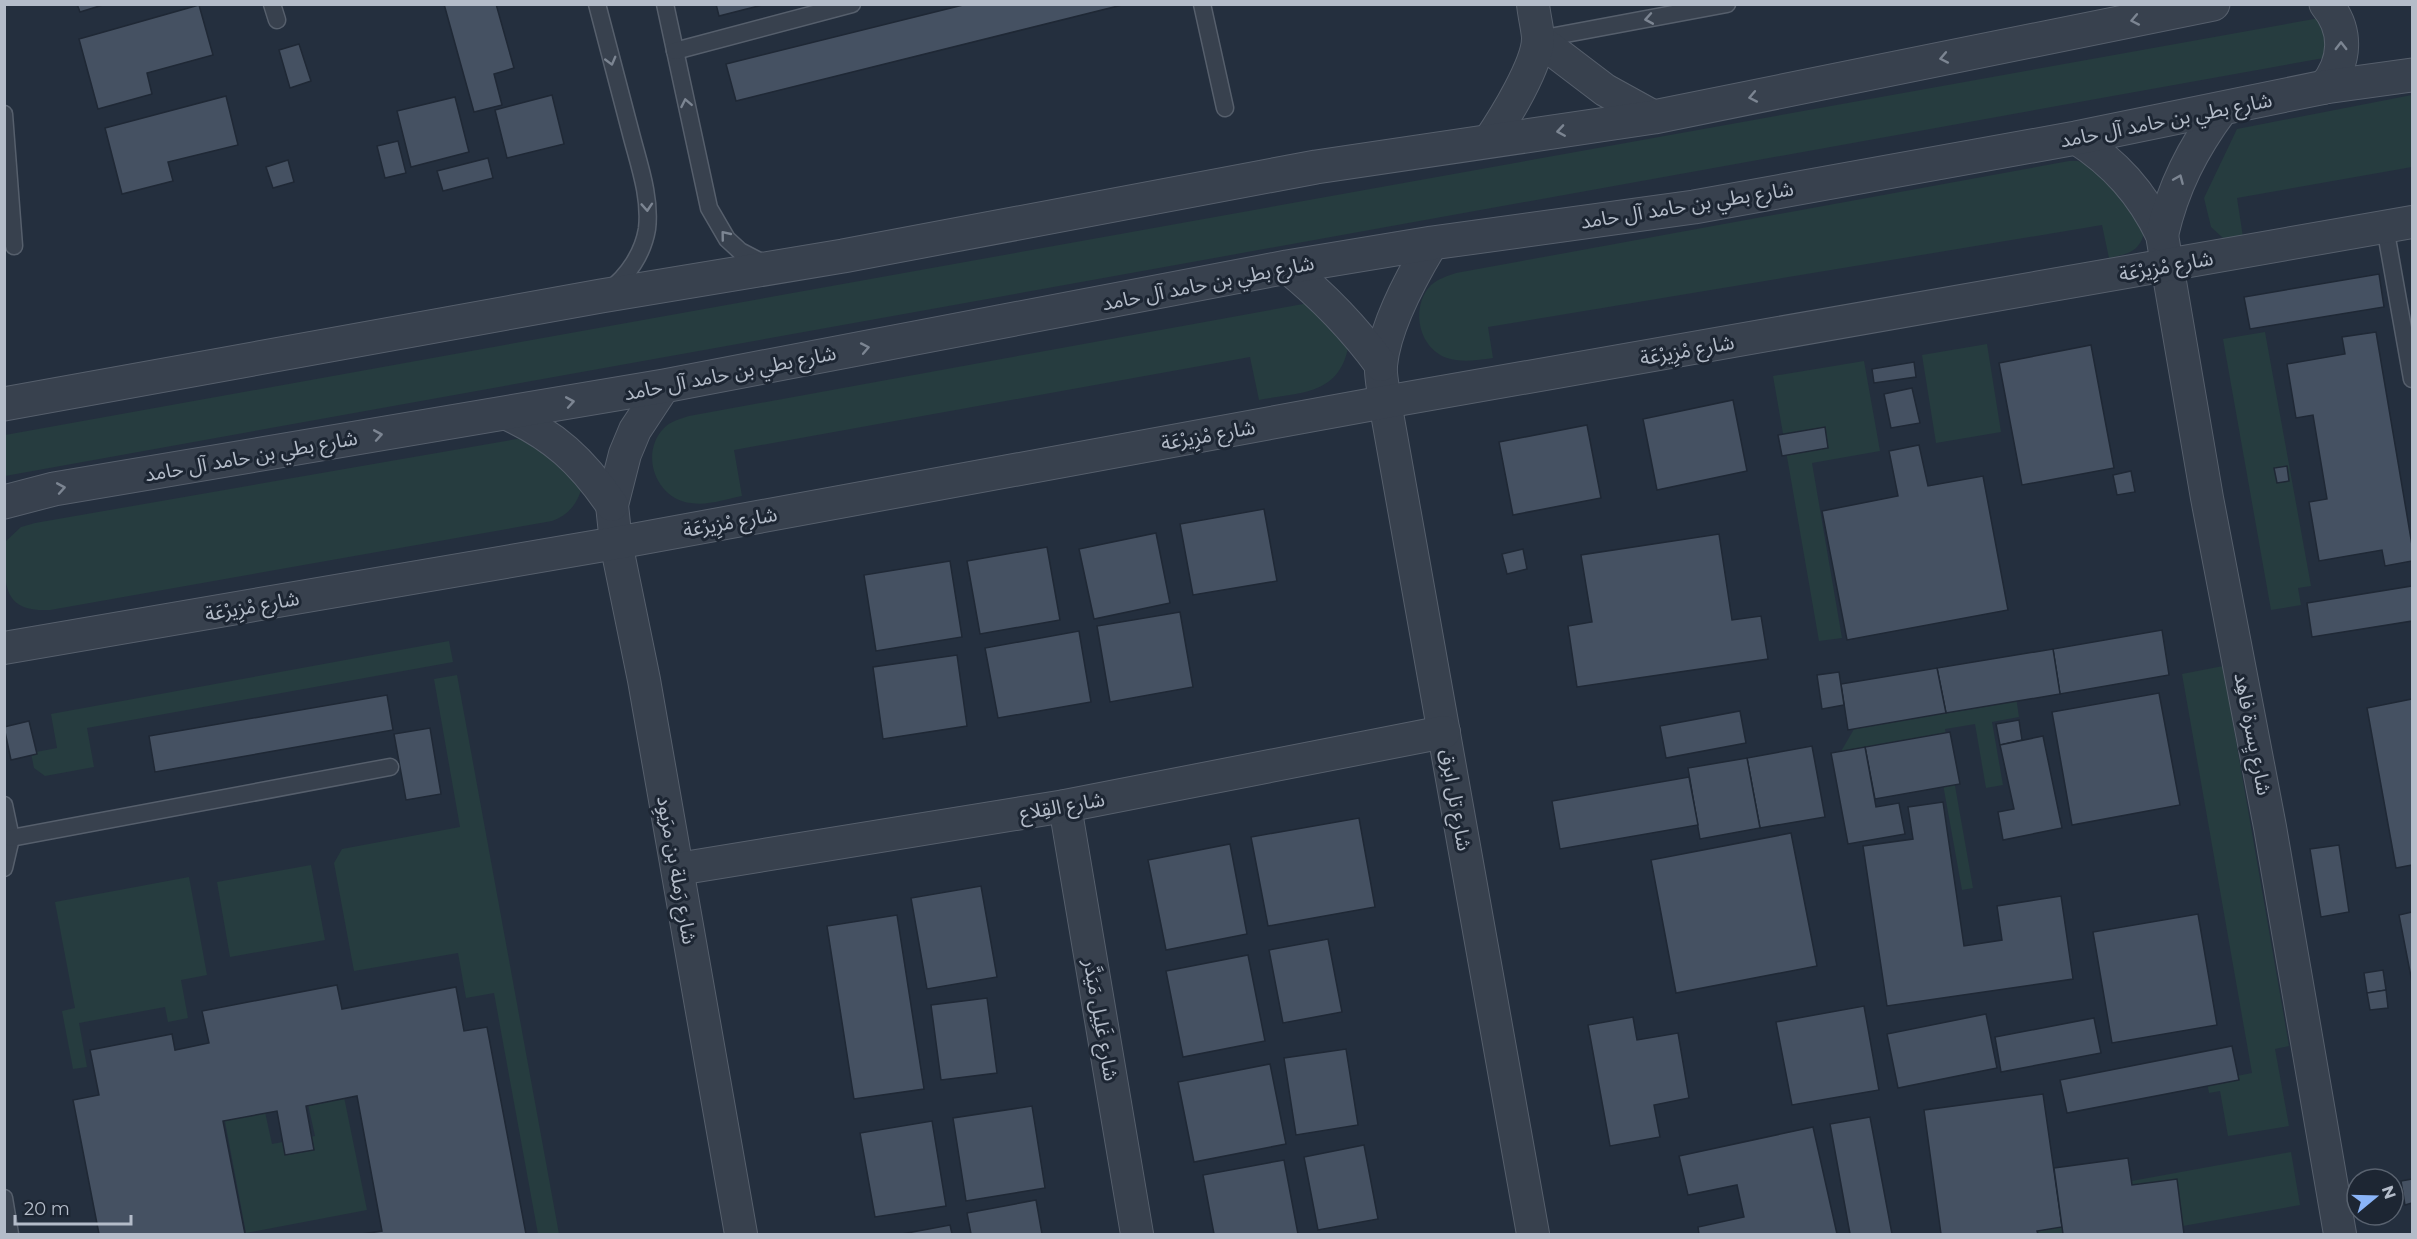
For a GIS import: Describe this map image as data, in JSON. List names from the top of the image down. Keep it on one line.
{"streets":{"street":["شارع بطي بن حامد آل حامد","شارع مْزِيرْعَة","شارع يِسرة فاهِد","شارع تل ابرق","شارع القِلاع","شارع رَملة بن مرَيوِد","شارع غَلِيل مَيَدَّر"]},"crossings":[["شارع بطي بن حامد آل حامد","شارع يِسرة فاهِد"],["شارع بطي بن حامد آل حامد","شارع تل ابرق"],["شارع بطي بن حامد آل حامد","شارع رَملة بن مرَيوِد"],["شارع مْزِيرْعَة","شارع يِسرة فاهِد"],["شارع مْزِيرْعَة","شارع تل ابرق"],["شارع مْزِيرْعَة","شارع رَملة بن مرَيوِد"],["شارع تل ابرق","شارع القِلاع"],["شارع القِلاع","شارع رَملة بن مرَيوِد"],["شارع القِلاع","شارع غَلِيل مَيَدَّر"]],"scale_bar":"20 m","north":"right"}
